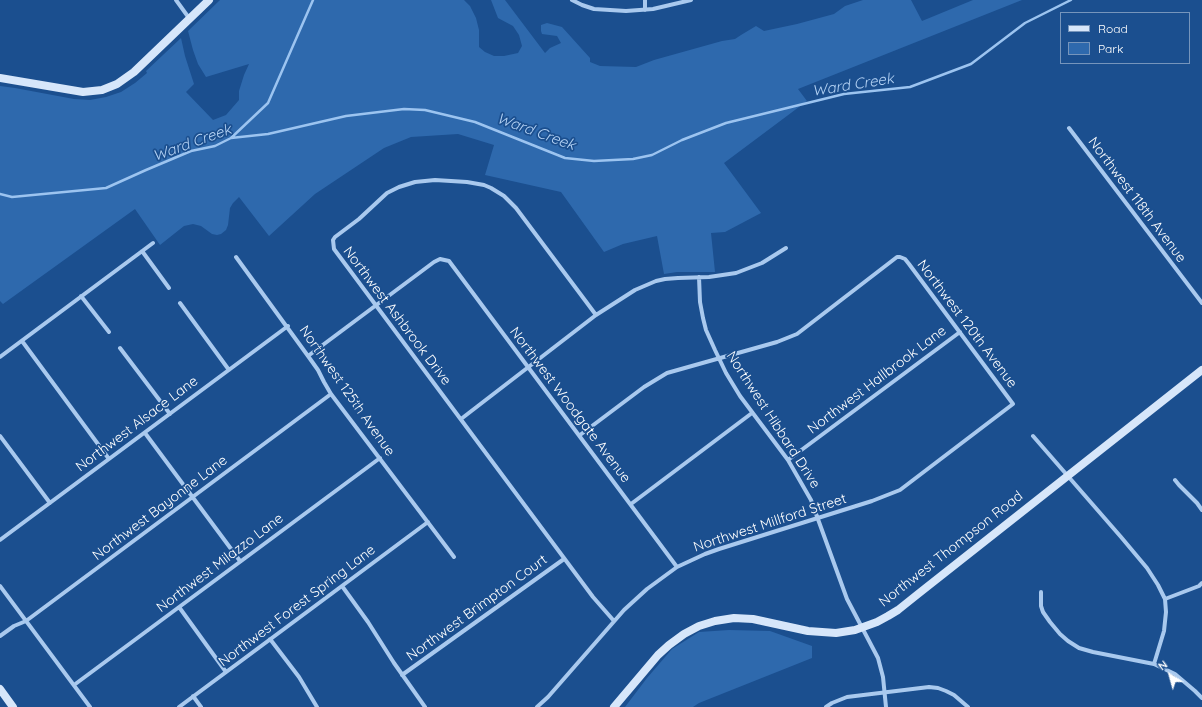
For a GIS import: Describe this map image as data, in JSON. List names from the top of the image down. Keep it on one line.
{"streets":{"street":["Northwest 118th Avenue","Northwest Ashbrook Drive","Northwest 120th Avenue","Northwest Hallbrook Lane","Northwest 125th Avenue","Northwest Woodgate Avenue","Northwest Hibbard Drive","Northwest Alsace Lane","Northwest Bayonne Lane","Northwest Millford Street","Northwest Thompson Road","Northwest Milazzo Lane","Northwest Forest Spring Lane","Northwest Brimpton Court"]},"crossings":[["Northwest Ashbrook Drive","Northwest Woodgate Avenue"],["Northwest Ashbrook Drive","Northwest Millford Street"],["Northwest Ashbrook Drive","Northwest Brimpton Court"],["Northwest 120th Avenue","Northwest Hallbrook Lane"],["Northwest 120th Avenue","Northwest Hibbard Drive"],["Northwest 120th Avenue","Northwest Millford Street"],["Northwest Hallbrook Lane","Northwest Hibbard Drive"],["Northwest 125th Avenue","Northwest Alsace Lane"],["Northwest 125th Avenue","Northwest Bayonne Lane"],["Northwest 125th Avenue","Northwest Milazzo Lane"],["Northwest 125th Avenue","Northwest Forest Spring Lane"],["Northwest Woodgate Avenue","Northwest Millford Street"],["Northwest Hibbard Drive","Northwest Millford Street"],["Northwest Hibbard Drive","Northwest Thompson Road"]],"water":["Ward Creek"],"legend":["Road","Park"],"north":"top left"}
